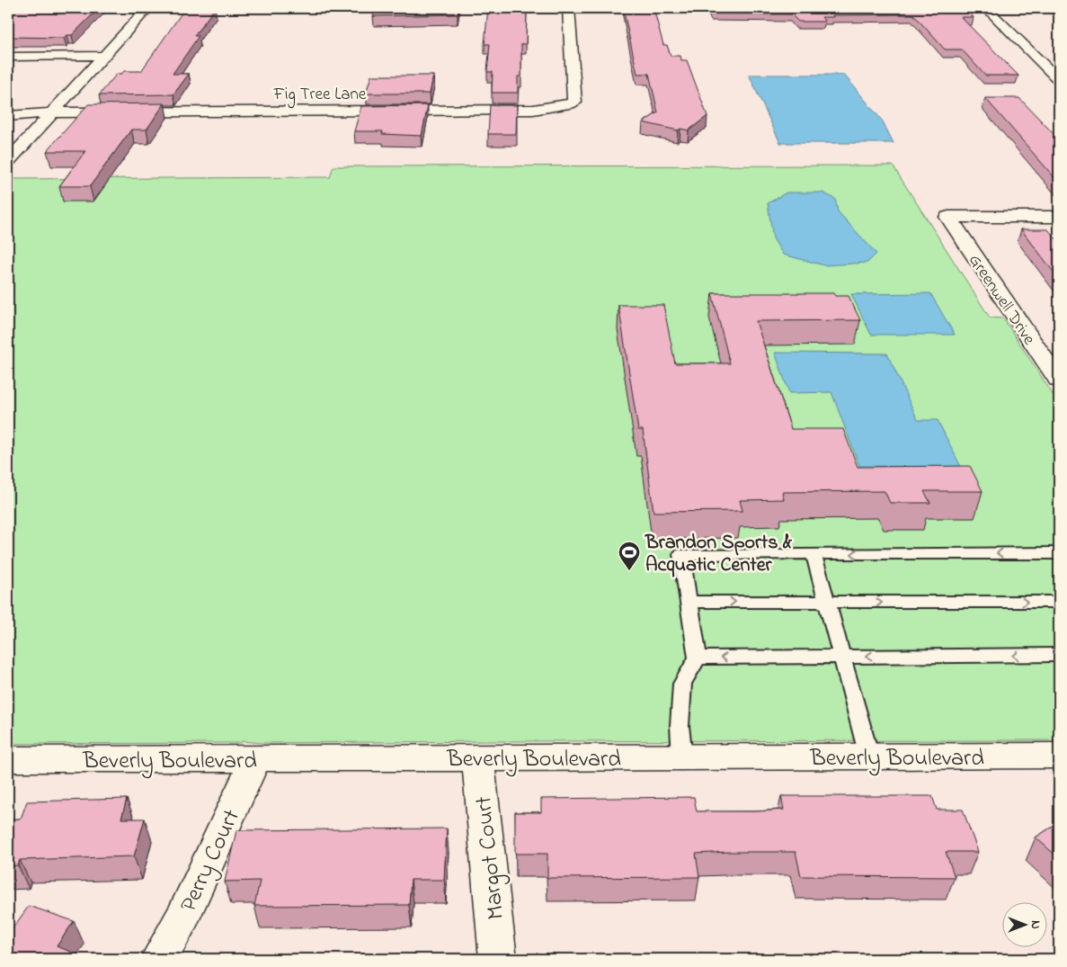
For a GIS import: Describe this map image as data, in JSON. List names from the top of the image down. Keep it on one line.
{"streets":{"street":["Fig Tree Lane","Greenwell Drive","Beverly Boulevard","Margot Court","Perry Court"]},"crossings":[["Beverly Boulevard","Margot Court"],["Beverly Boulevard","Perry Court"]],"places":{"sports":["Brandon Sports & Acquatic Center"]},"north":"right"}
